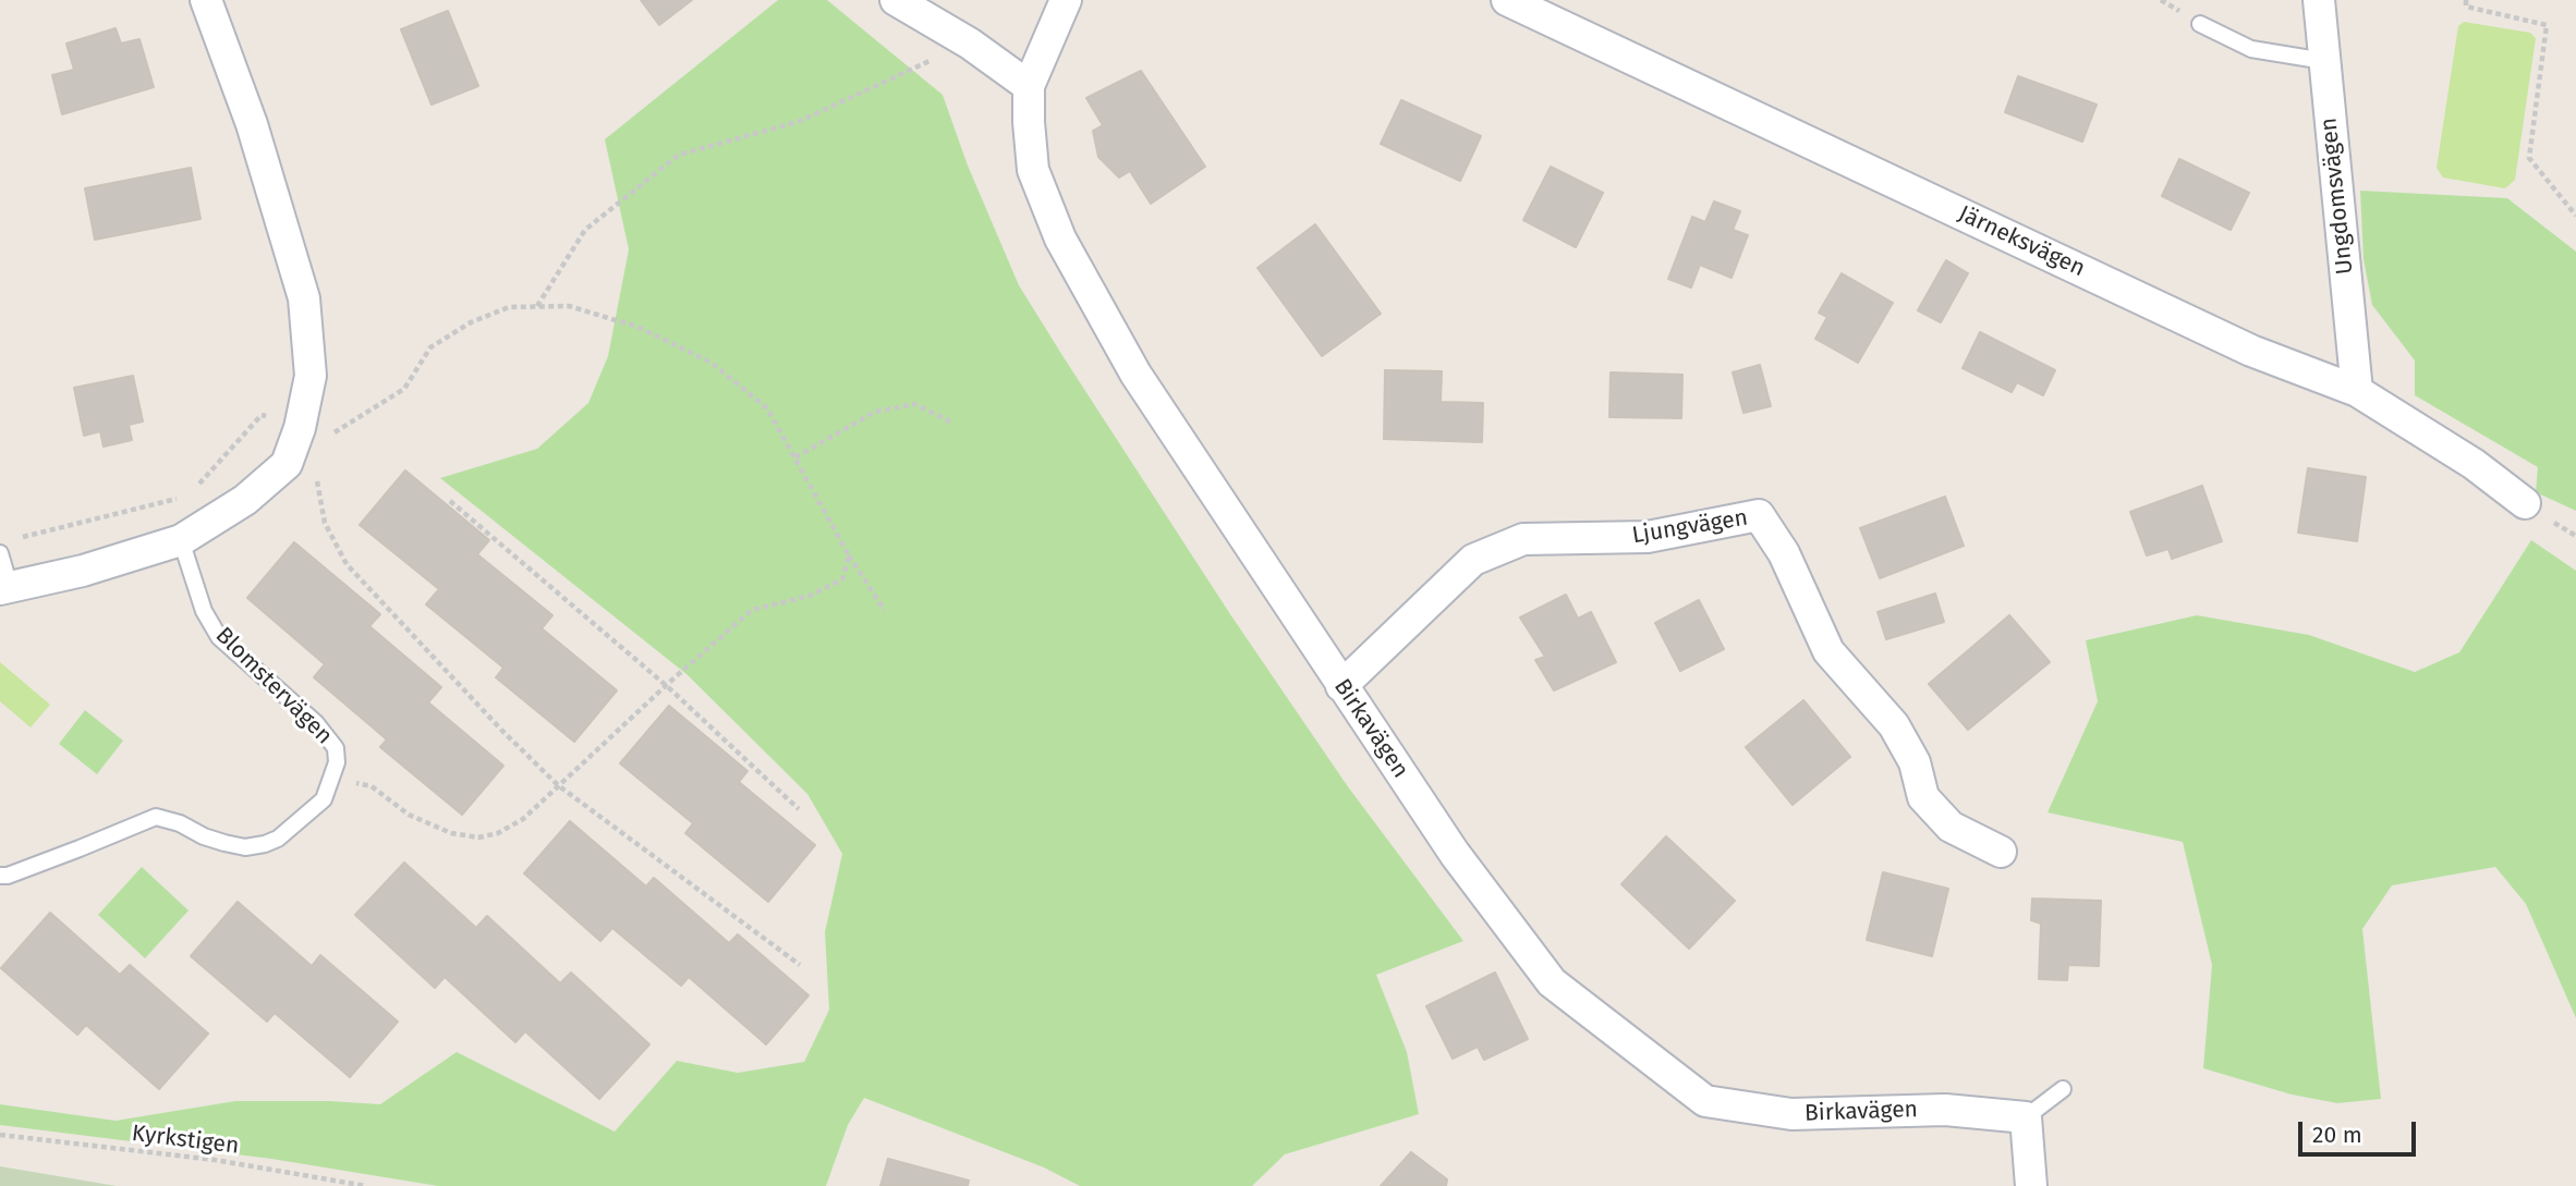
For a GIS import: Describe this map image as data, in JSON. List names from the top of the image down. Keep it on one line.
{"streets":{"street":["Ungdomsvägen","Järneksvägen","Ljungvägen","Birkavägen"],"lane":["Blomstervägen"],"path":["Kyrkstigen"]},"crossings":[["Ungdomsvägen","Järneksvägen"],["Ljungvägen","Birkavägen"]],"scale_bar":"20 m"}
